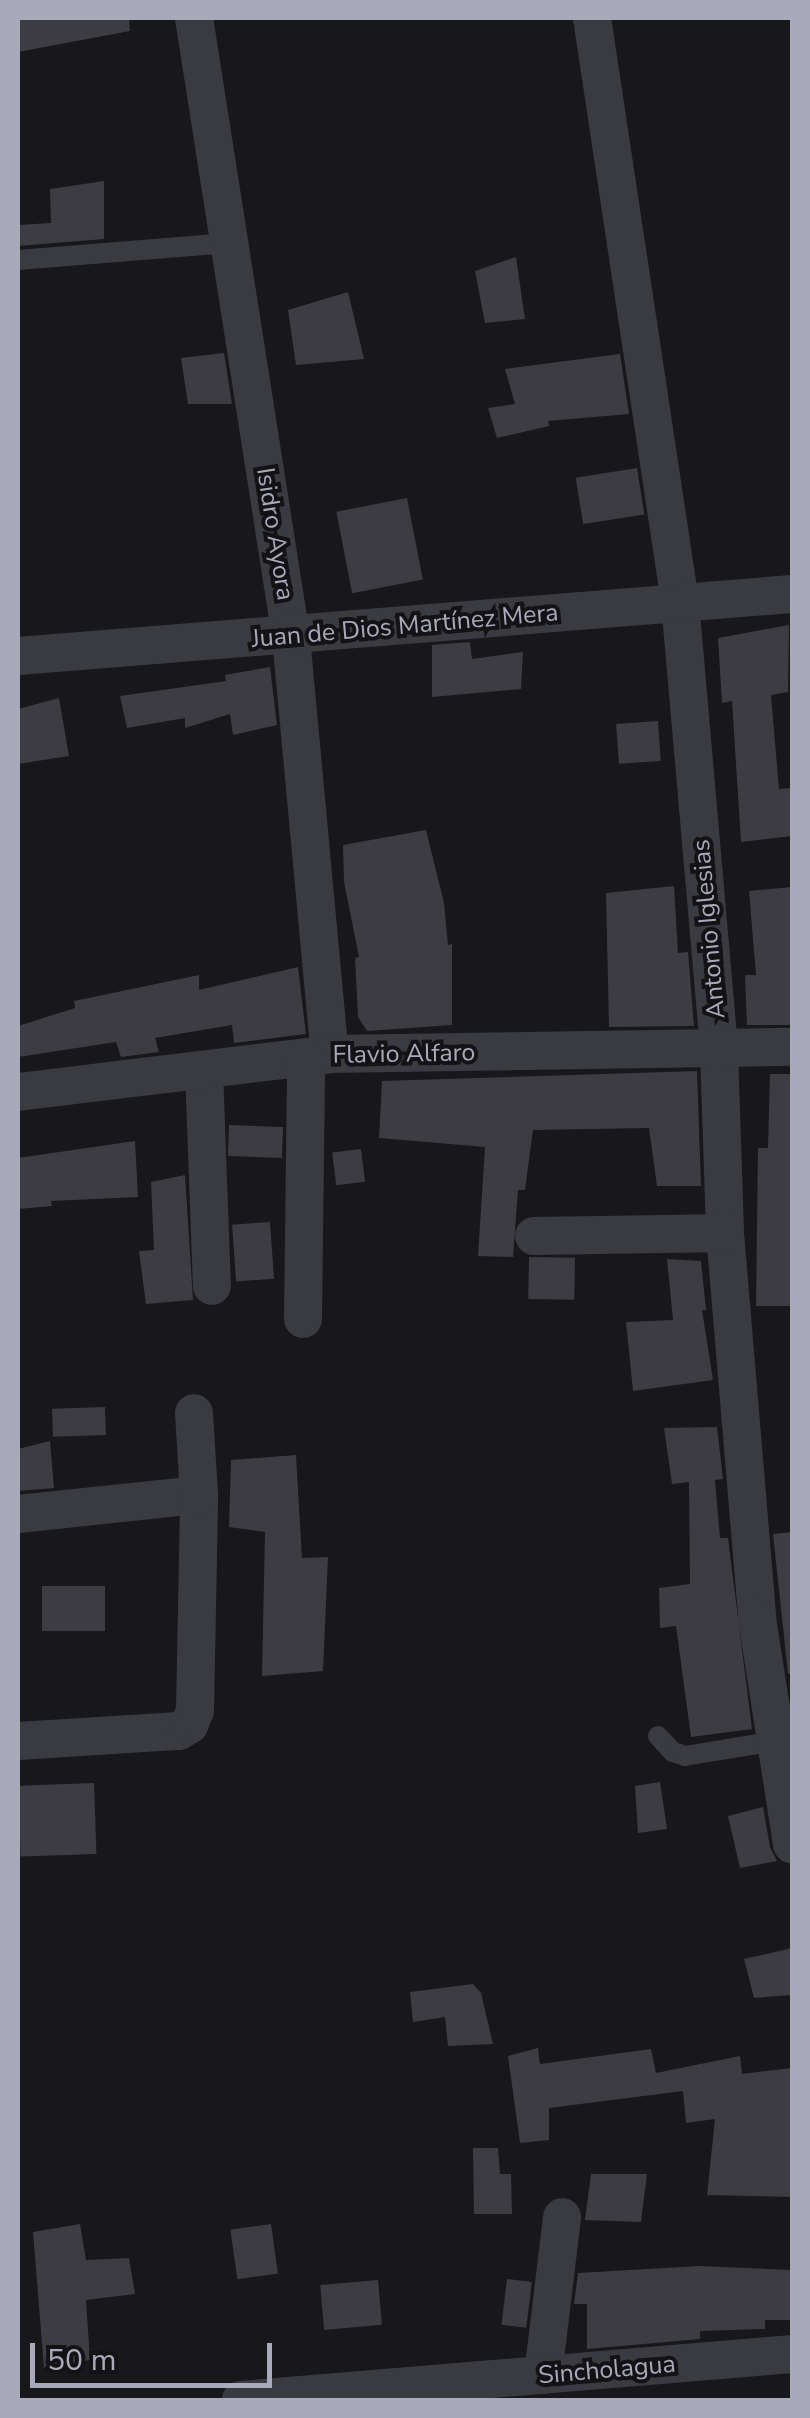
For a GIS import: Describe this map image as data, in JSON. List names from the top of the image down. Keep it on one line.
{"streets":{"street":["Isidro Ayora","Juan de Dios Martínez Mera","Antonio Iglesias","Flavio Alfaro","Sincholagua"]},"crossings":[["Isidro Ayora","Juan de Dios Martínez Mera"],["Isidro Ayora","Flavio Alfaro"],["Juan de Dios Martínez Mera","Antonio Iglesias"],["Antonio Iglesias","Flavio Alfaro"]],"scale_bar":"50 m"}
